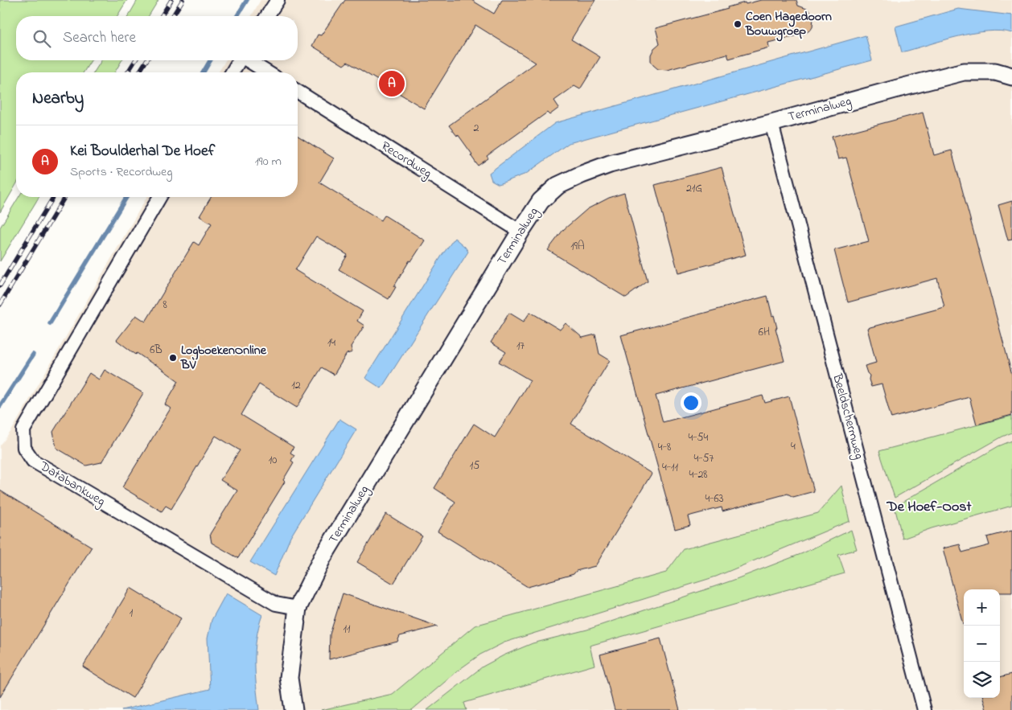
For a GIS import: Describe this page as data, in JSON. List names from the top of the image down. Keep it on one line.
{"streets":{"street":["Terminalweg","Recordweg","Beeldschermweg","Databankweg"]},"crossings":[["Terminalweg","Recordweg"],["Terminalweg","Beeldschermweg"],["Terminalweg","Databankweg"]],"districts":["De Hoef-Oost"],"places":["Coen Hagedoorn Bouwgroep","LogboekenOnline BV"],"house_numbers":["2","21G","19A","8","6H","14","17","6B","12","4-54","4","4-8","4-57","10","15","4-11","4-28","4-63","1","11"],"page":{"search":"Search here","pins":"A","heading":"Nearby","list":[{"mark":"A","name":"Kei Boulderhal De Hoef","note":"Sports · Recordweg","value":"190 m"}],"map_buttons":["+","−"]}}
